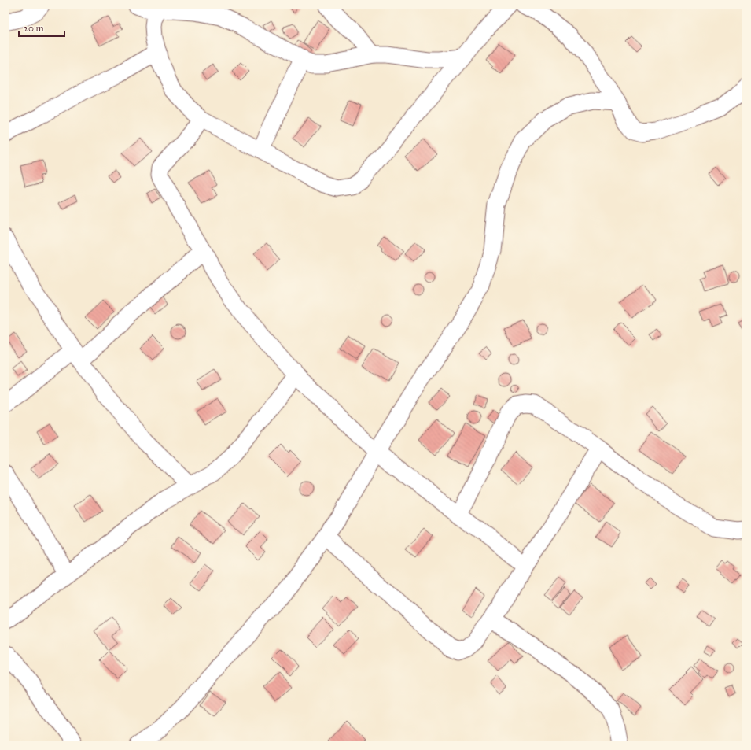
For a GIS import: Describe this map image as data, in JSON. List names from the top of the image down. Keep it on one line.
{"scale_bar":"20 m"}
